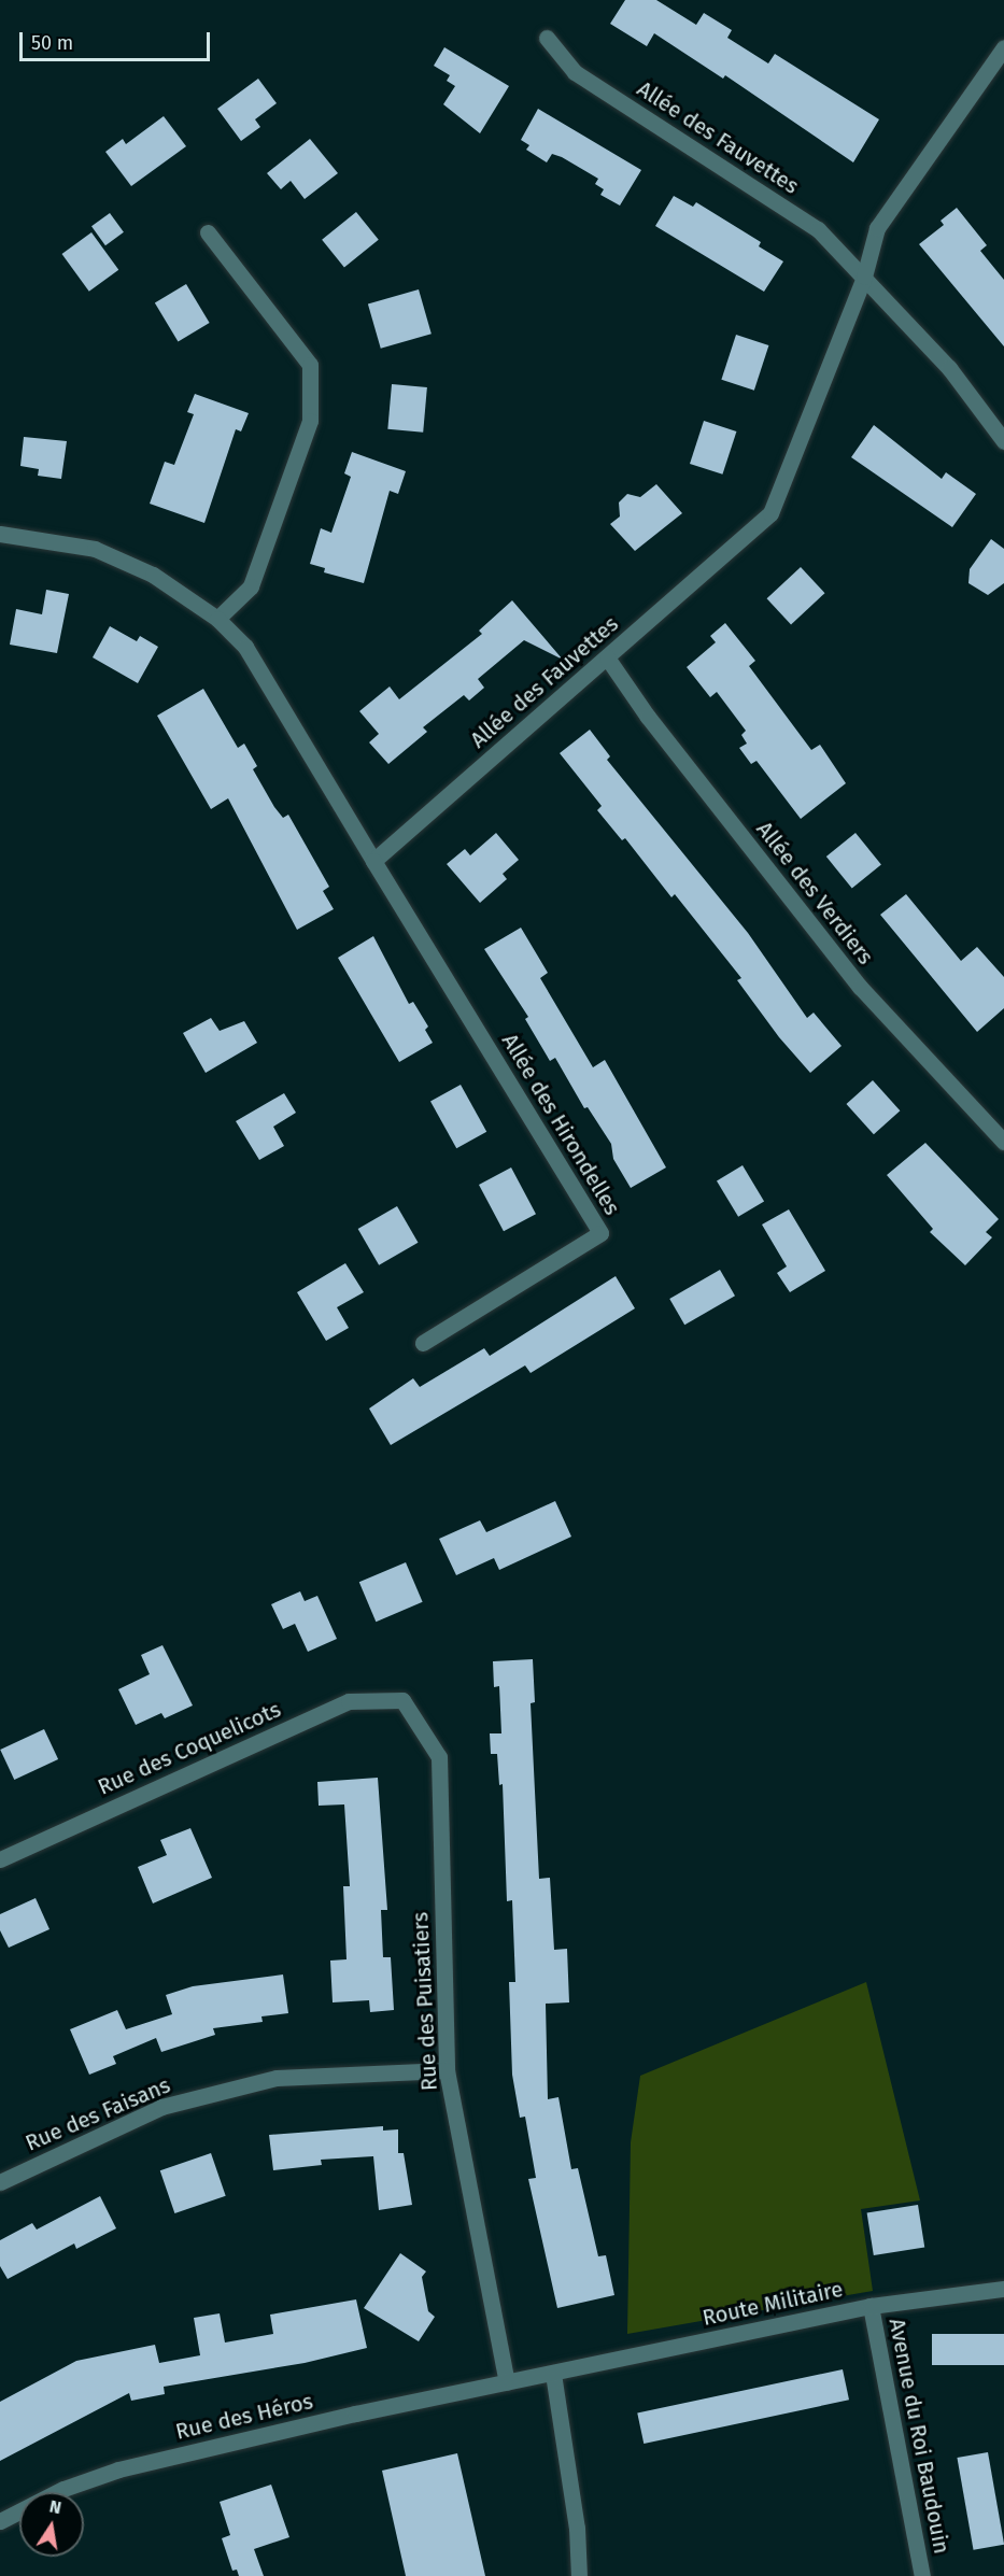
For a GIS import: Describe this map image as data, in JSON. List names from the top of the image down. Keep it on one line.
{"streets":{"street":["Allée des Fauvettes","Allée des Verdiers","Allée des Hirondelles","Rue des Coquelicots","Rue des Puisatiers","Rue des Faisans","Route Militaire","Rue des Héros","Avenue du Roi Baudouin"]},"crossings":[["Allée des Fauvettes","Allée des Verdiers"],["Allée des Fauvettes","Allée des Hirondelles"],["Rue des Coquelicots","Rue des Puisatiers"],["Rue des Puisatiers","Rue des Faisans"],["Rue des Puisatiers","Route Militaire"],["Rue des Puisatiers","Rue des Héros"],["Route Militaire","Rue des Héros"],["Route Militaire","Avenue du Roi Baudouin"]],"scale_bar":"50 m","north":"top"}
